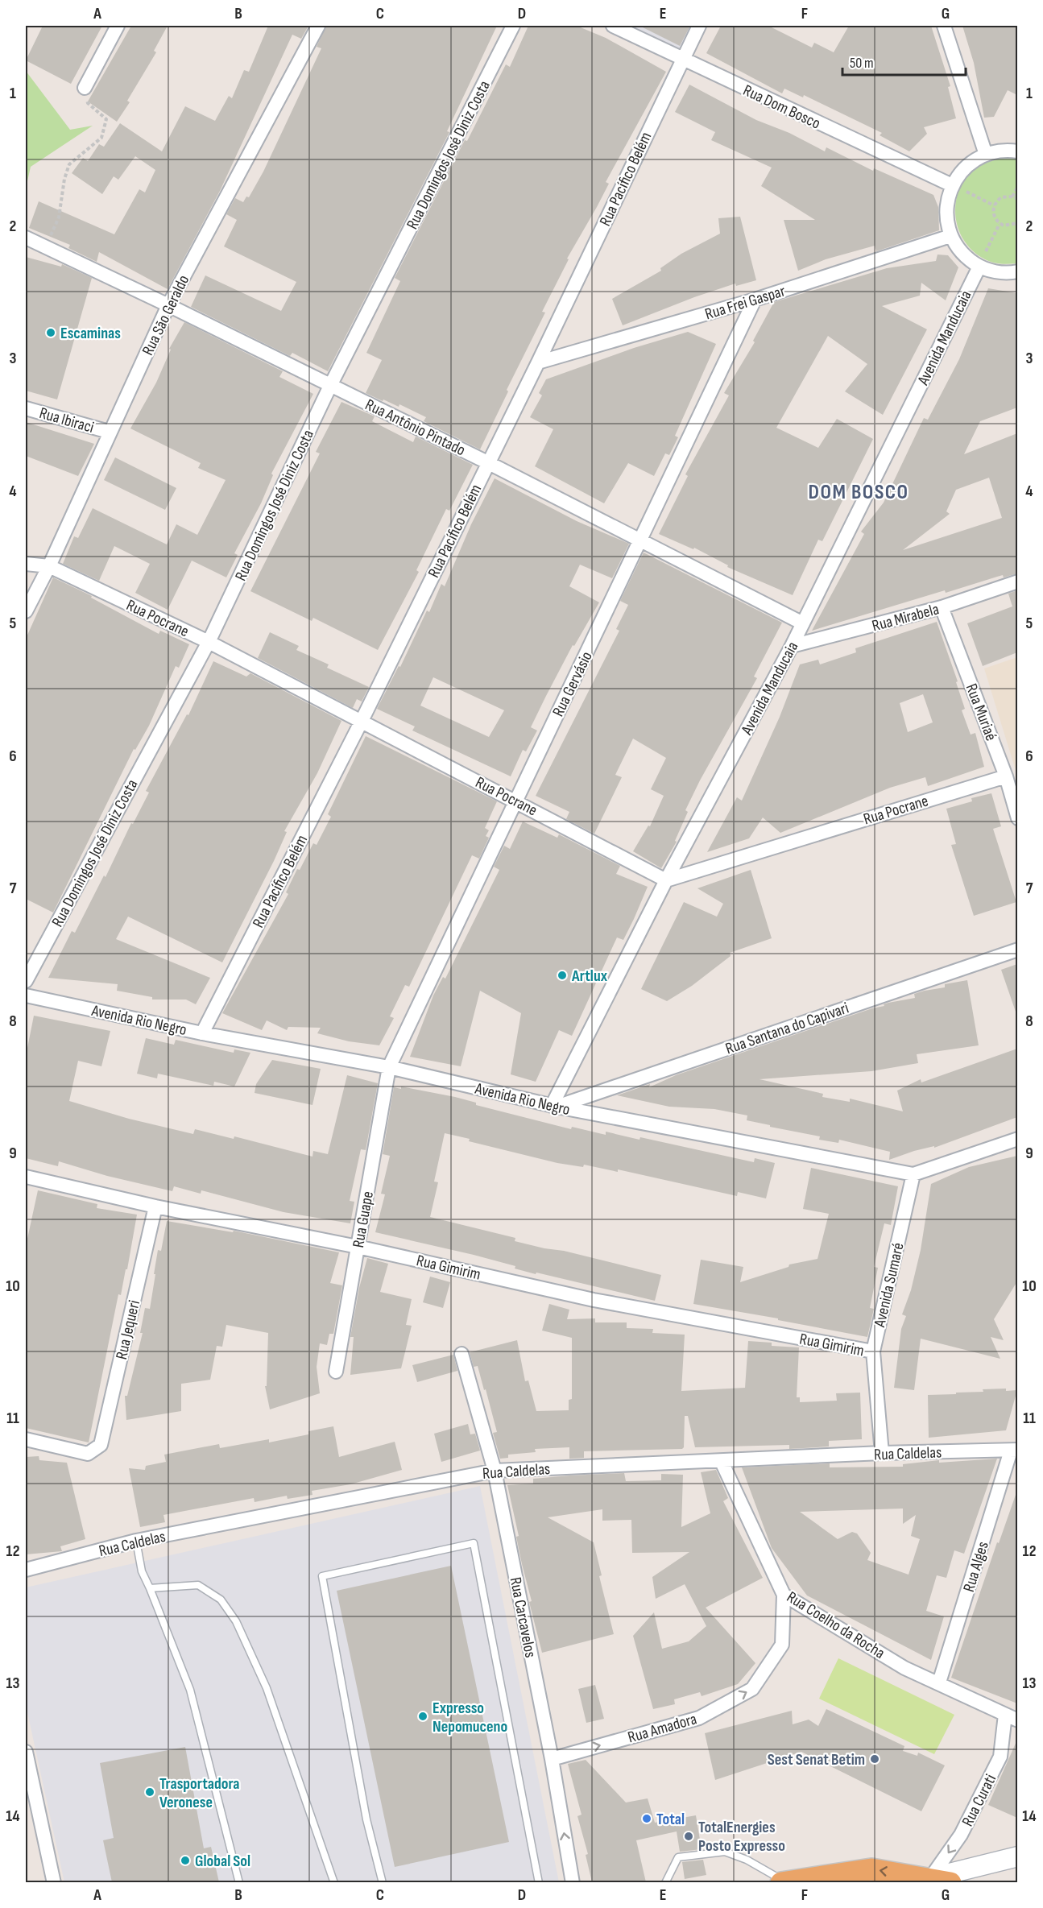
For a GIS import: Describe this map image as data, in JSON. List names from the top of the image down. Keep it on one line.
{"streets":{"street":["Rua Dom Bosco","Rua Domingos José Diniz Costa","Rua Pacífico Belém","Rua Frei Gaspar","Rua São Geraldo","Avenida Manducaia","Rua Ibiraci","Rua Antônio Pintado","Rua Mirabela","Rua Pocrane","Rua Gervásio","Rua Muriaé","Avenida Rio Negro","Rua Santana do Capivari","Rua Guape","Rua Gimirim","Avenida Sumaré","Rua Jequeri","Rua Caldelas","Rua Alges","Rua Carcavelos","Rua Coelho da Rocha","Rua Amadora","Rua Curati"]},"crossings":[["Rua Dom Bosco","Rua Pacífico Belém"],["Rua Domingos José Diniz Costa","Rua Antônio Pintado"],["Rua Domingos José Diniz Costa","Rua Pocrane"],["Rua Pacífico Belém","Rua Frei Gaspar"],["Rua Pacífico Belém","Rua Antônio Pintado"],["Rua Pacífico Belém","Rua Pocrane"],["Rua Pacífico Belém","Avenida Rio Negro"],["Rua Frei Gaspar","Rua Gervásio"],["Rua São Geraldo","Rua Ibiraci"],["Rua São Geraldo","Rua Antônio Pintado"],["Rua São Geraldo","Rua Pocrane"],["Avenida Manducaia","Rua Antônio Pintado"],["Avenida Manducaia","Rua Mirabela"],["Avenida Manducaia","Rua Pocrane"],["Avenida Manducaia","Avenida Rio Negro"],["Avenida Manducaia","Rua Santana do Capivari"],["Rua Antônio Pintado","Rua Gervásio"],["Rua Mirabela","Rua Muriaé"],["Rua Pocrane","Rua Gervásio"],["Rua Pocrane","Rua Muriaé"],["Rua Gervásio","Avenida Rio Negro"],["Rua Gervásio","Rua Guape"],["Avenida Rio Negro","Rua Santana do Capivari"],["Avenida Rio Negro","Rua Guape"],["Avenida Rio Negro","Avenida Sumaré"],["Rua Guape","Rua Gimirim"],["Rua Gimirim","Avenida Sumaré"],["Rua Gimirim","Rua Jequeri"],["Avenida Sumaré","Rua Caldelas"],["Rua Caldelas","Rua Alges"],["Rua Caldelas","Rua Carcavelos"],["Rua Caldelas","Rua Coelho da Rocha"],["Rua Alges","Rua Coelho da Rocha"],["Rua Carcavelos","Rua Amadora"],["Rua Coelho da Rocha","Rua Amadora"],["Rua Coelho da Rocha","Rua Curati"]],"one_way":["Rua Amadora","Rua Curati"],"districts":["DOM BOSCO"],"places":["Escaminas","Artlux","Expresso Nepomuceno","Sest Senat Betim","Trasportadora Veronese","Total","TotalEnergies Posto Expresso","Global Sol"],"scale_bar":"50 m","grid":{"columns":["A","B","C","D","E","F","G"],"rows":["1","2","3","4","5","6","7","8","9","10","11","12","13","14"]}}
